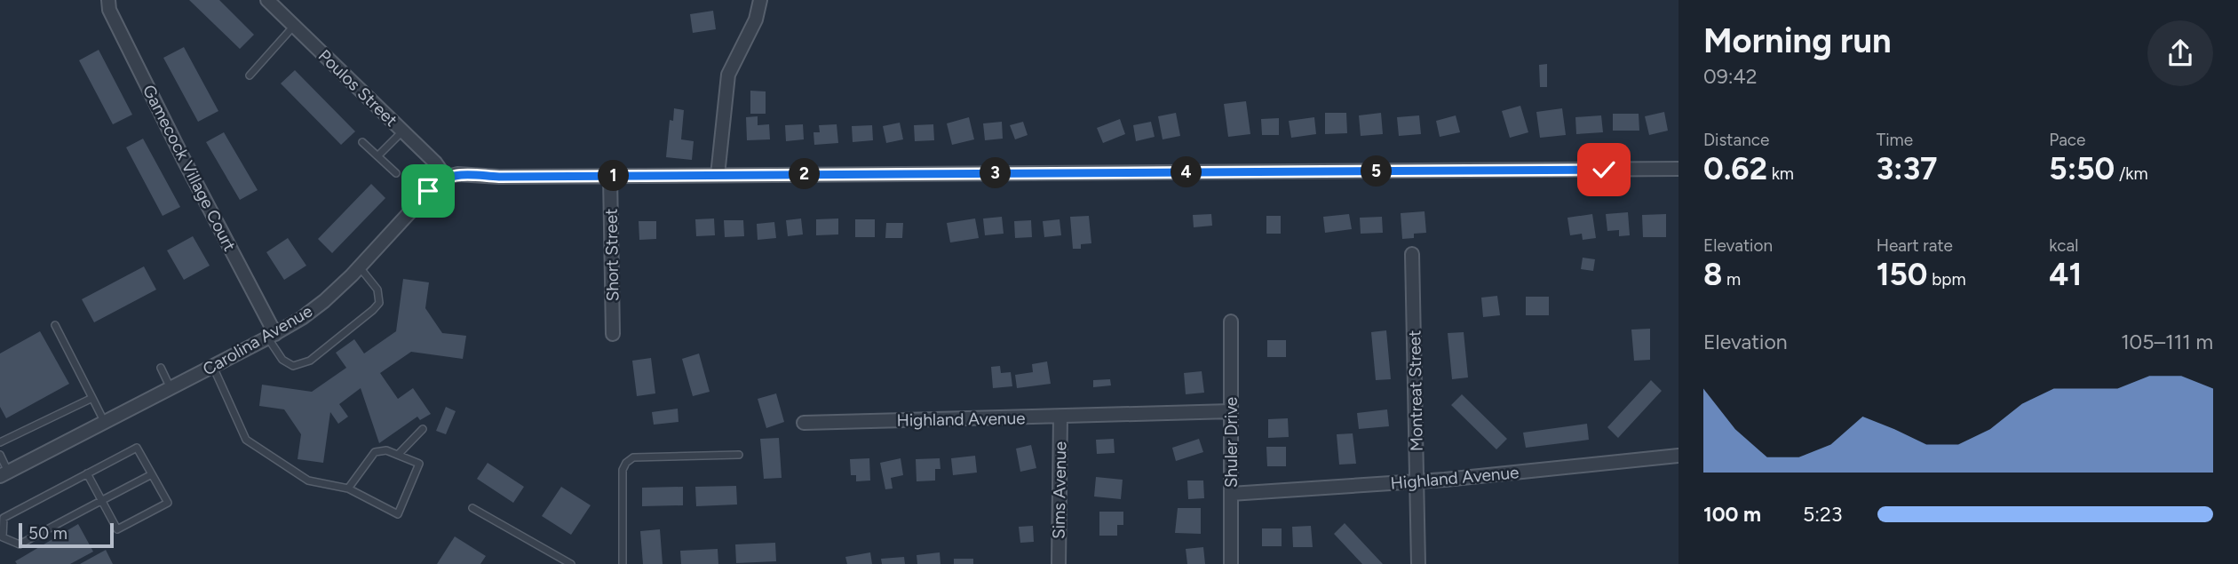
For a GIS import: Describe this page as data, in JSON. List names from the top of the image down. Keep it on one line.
{"streets":{"street":["Poulos Street","Gamecock Village Court","Short Street","Carolina Avenue","Montreat Street","Highland Avenue","Shuler Drive","Sims Avenue"]},"crossings":[["Poulos Street","Carolina Avenue"],["Gamecock Village Court","Carolina Avenue"],["Montreat Street","Highland Avenue"],["Highland Avenue","Shuler Drive"],["Highland Avenue","Sims Avenue"]],"scale_bar":"50 m","page":{"heading":["Morning run","09:42"],"stats":[["Distance","0.62 km"],["Time","3:37"],["Pace","5:50 /km"],["Elevation","8 m"],["Heart rate","150 bpm"],["kcal","41"]],"pins":["5","4","3","2","1"],"chart":["Elevation","105–111 m"],"list":[{"name":"100 m","note":"5:23"}],"scale":"50 m"}}
